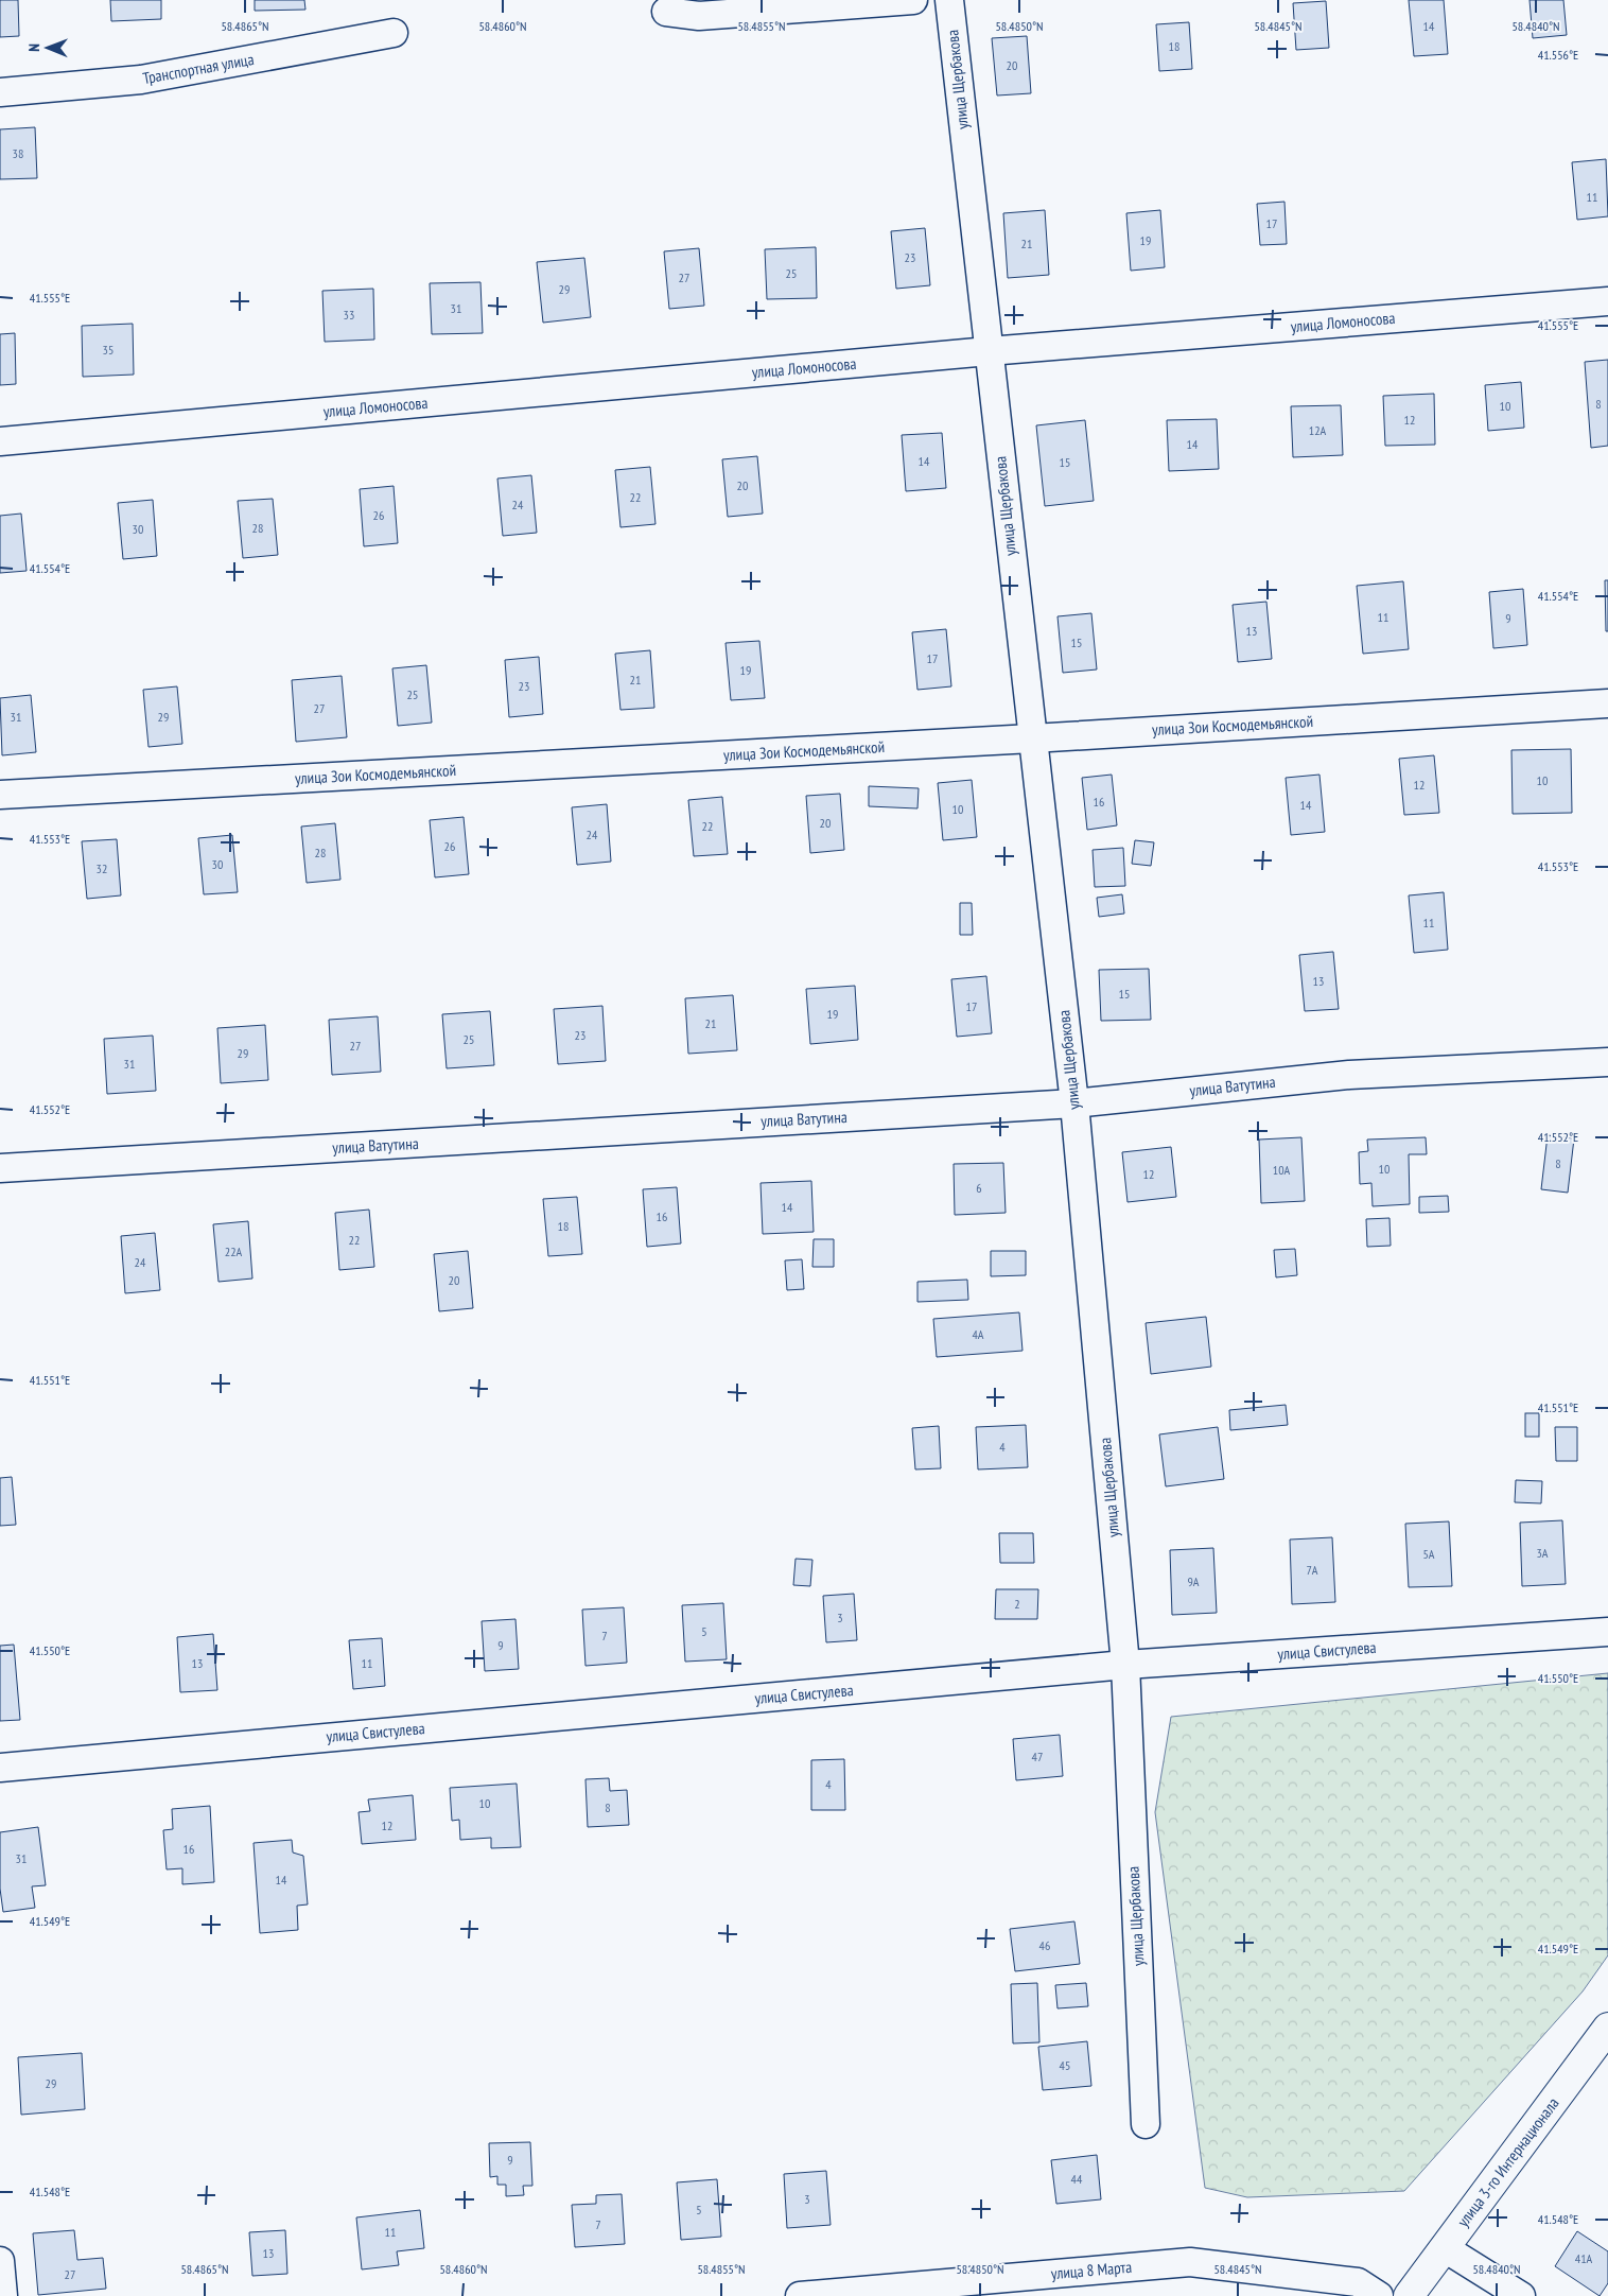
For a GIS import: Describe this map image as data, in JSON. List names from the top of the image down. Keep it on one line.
{"streets":{"main road":["улица 3-го Интернационала"],"street":["Транспортная улица","улица Щербакова","улица Ломоносова","улица Зои Космодемьянской","улица Ватутина","улица Свистулева","улица 8 Марта"]},"crossings":[["улица Щербакова","улица Ломоносова"],["улица Щербакова","улица Зои Космодемьянской"],["улица Щербакова","улица Ватутина"],["улица Щербакова","улица Свистулева"]],"house_numbers":["14","18","20","38","11","17","19","21","23","25","27","29","31","33","35","8","10","12","12А","14","14","15","20","22","24","26","28","30","11","9","13","15","17","19","21","23","25","27","31","29","10","12","16","14","10","20","22","24","26","28","30","32","11","13","15","17","19","21","23","25","27","29","31","8","10","10А","12","6","14","16","18","22","22А","24","20","4А","4","3А","5А","7А","9А","2","3","5","7","9","13","11","47","4","10","8","12","16","31","14","46","45","29","9","44","3","5","7","11","13","41А","27"],"north":"left","coordinates":["58.4865°N","58.4860°N","58.4855°N","58.4850°N","58.4845°N","58.4840°N","41.556°E","41.555°E","41.554°E","41.553°E","41.552°E","41.551°E","41.550°E","41.549°E","41.548°E"]}
